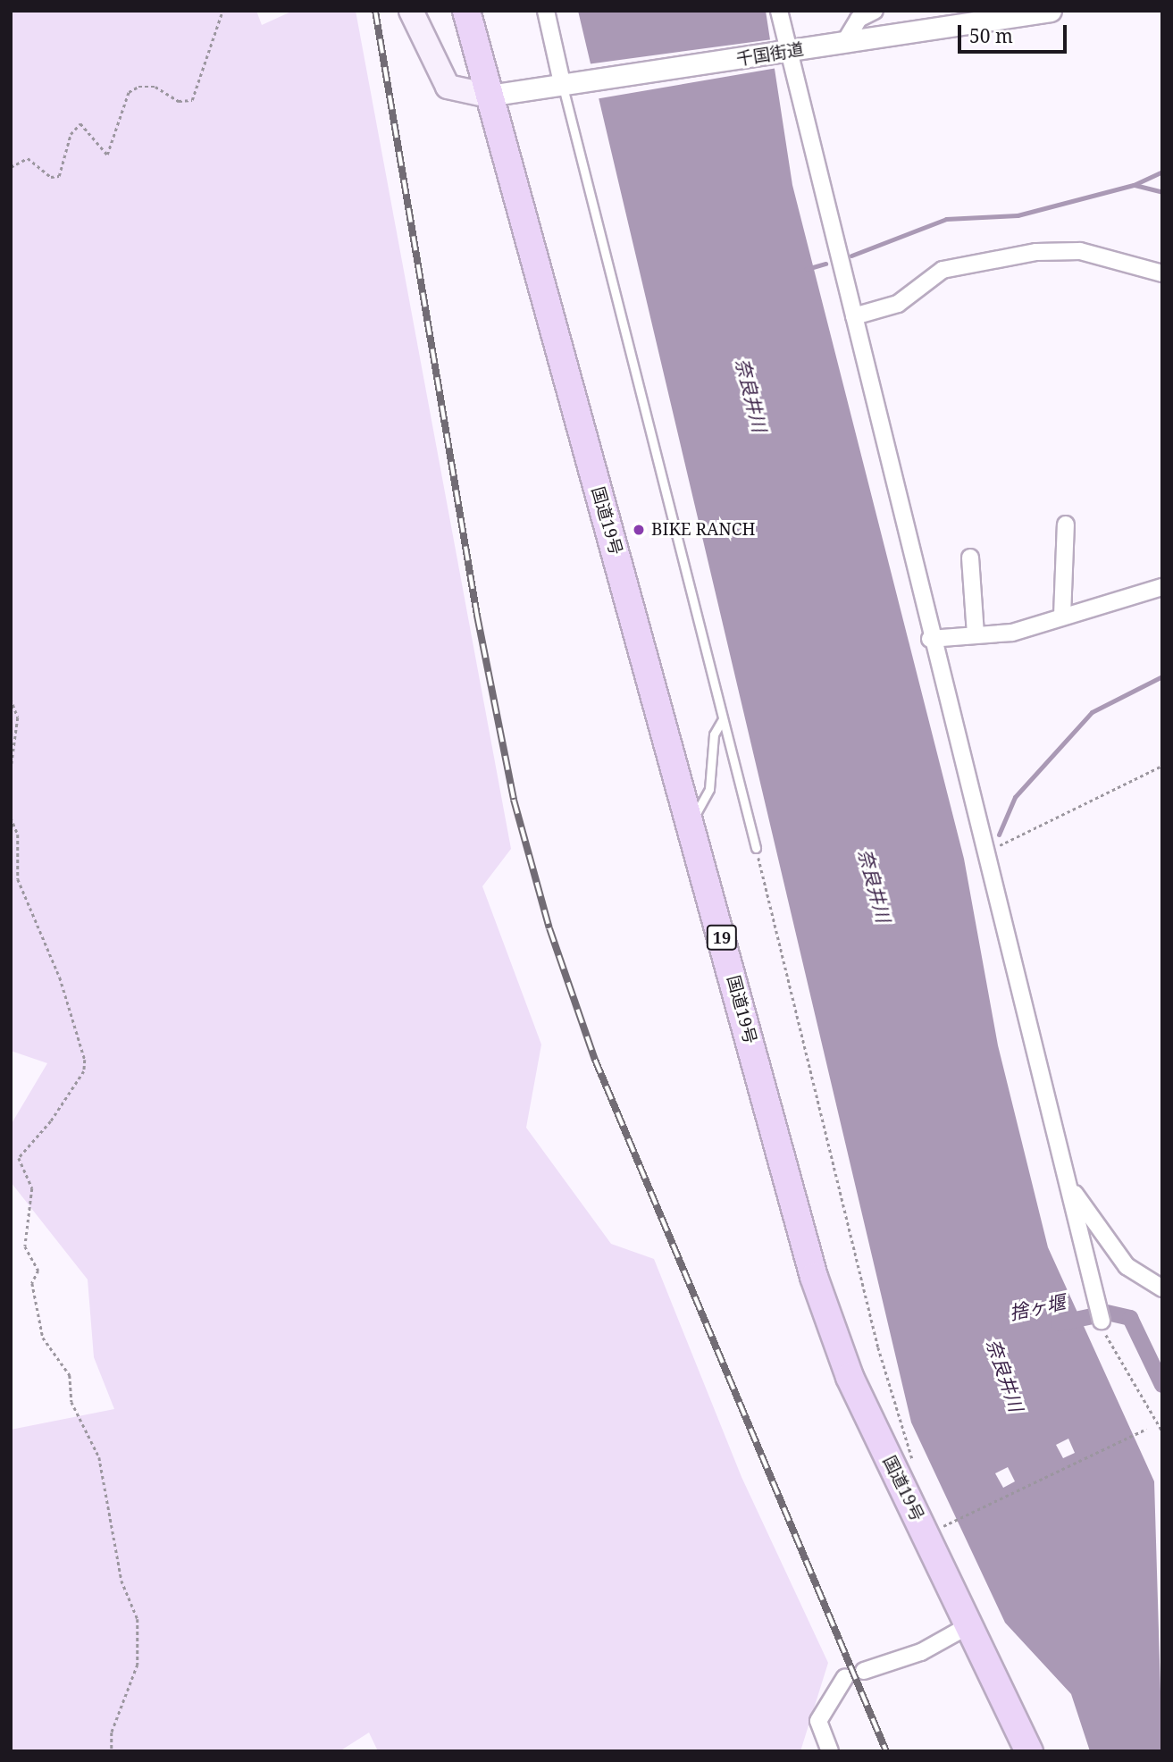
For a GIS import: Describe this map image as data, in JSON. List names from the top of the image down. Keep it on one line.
{"streets":{"highway":["国道19号","19"],"street":["千国街道"]},"crossings":[["千国街道","国道19号"],["千国街道","19"],["国道19号","19"]],"water":["奈良井川","捨ヶ堰"],"places":["BIKE RANCH"],"scale_bar":"50 m"}
